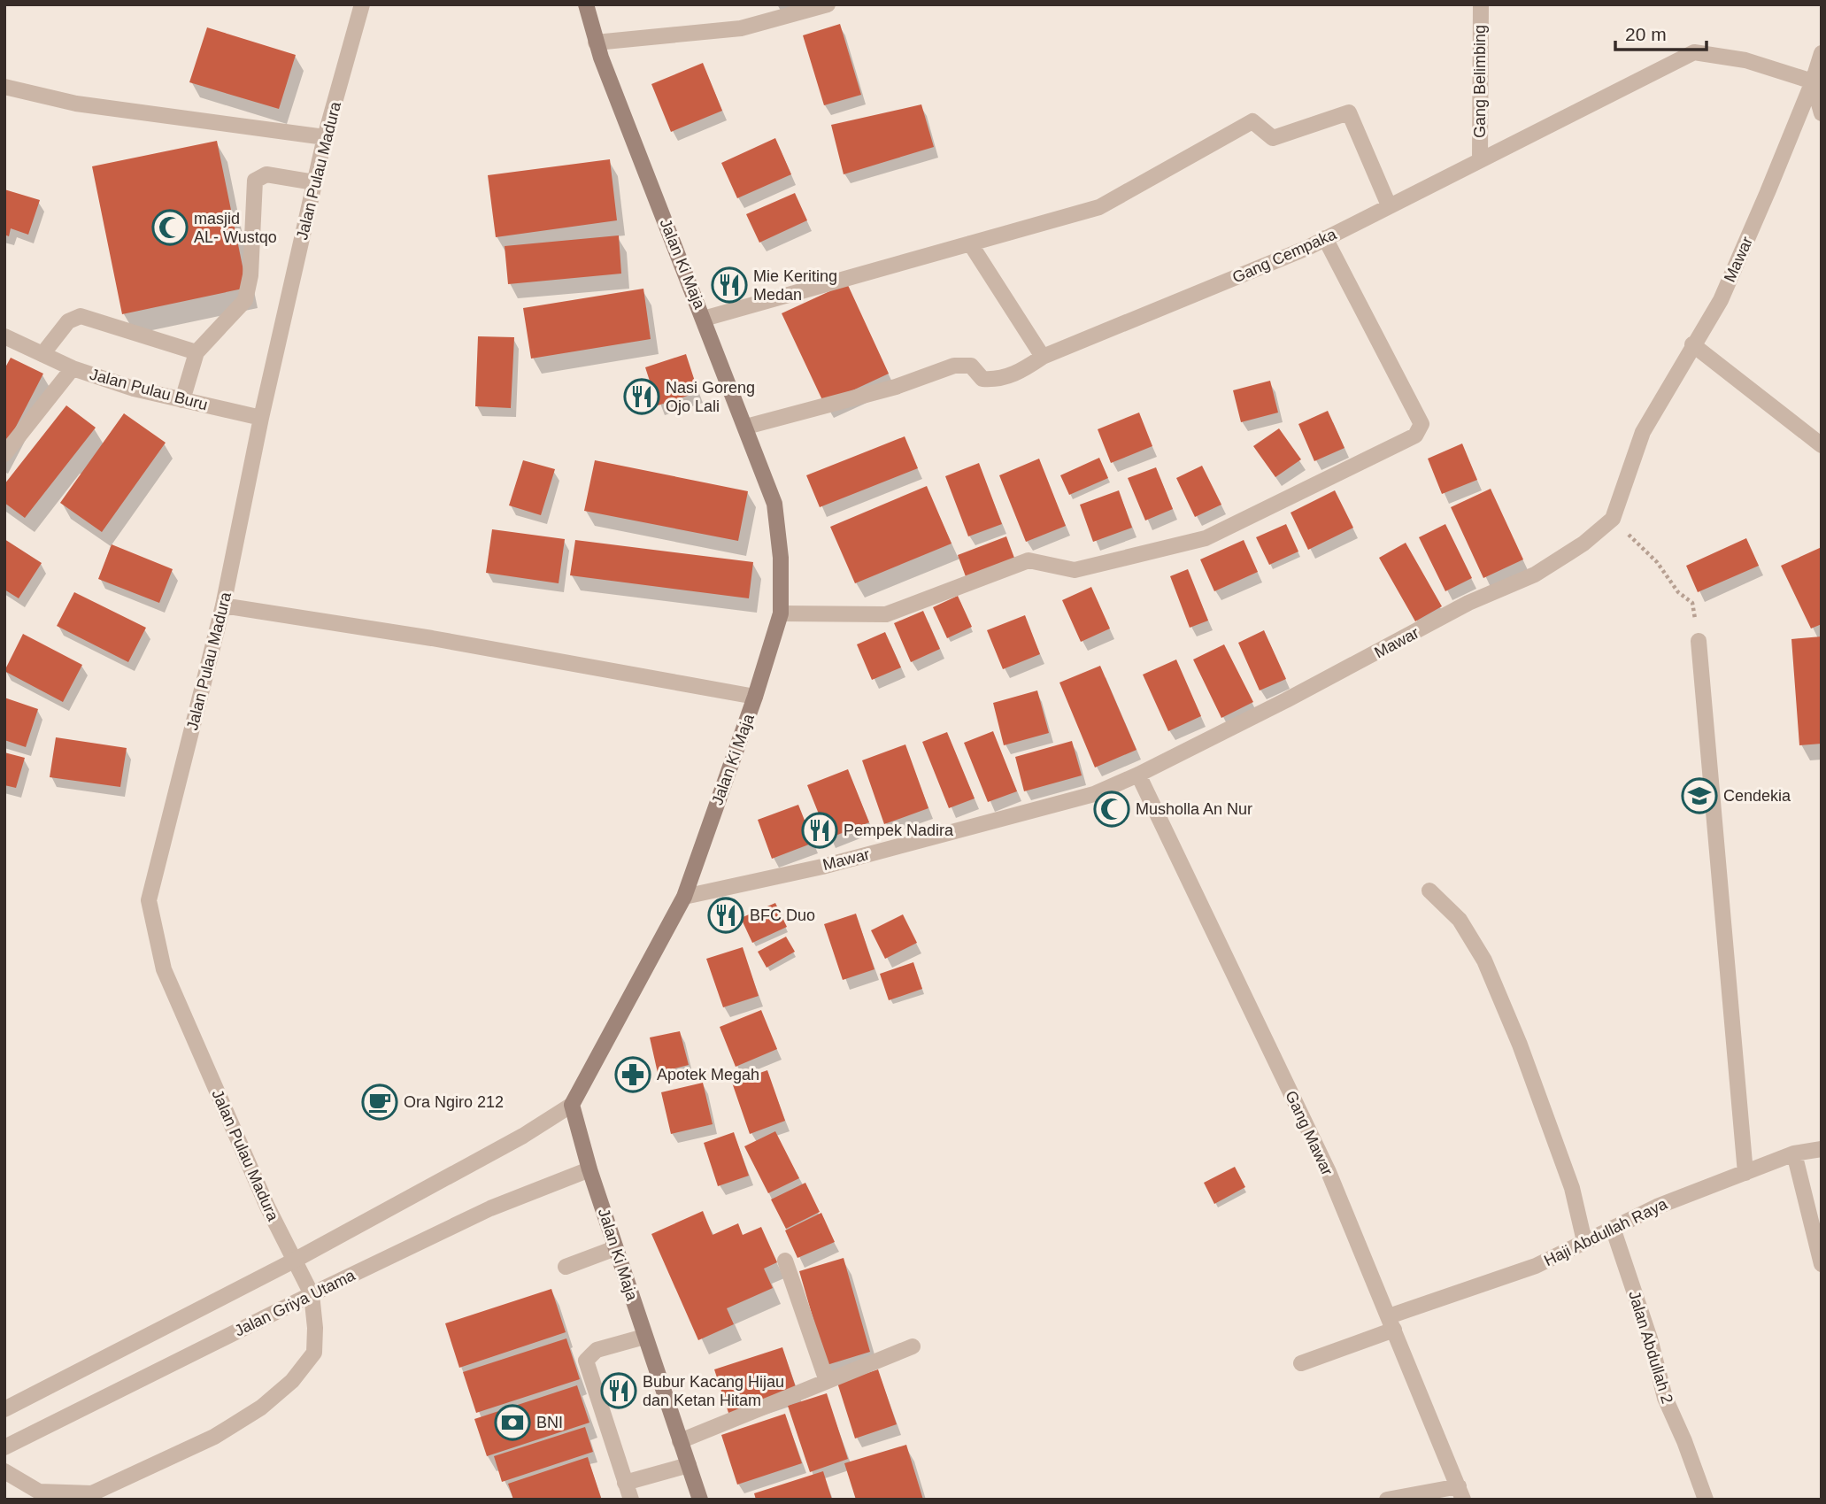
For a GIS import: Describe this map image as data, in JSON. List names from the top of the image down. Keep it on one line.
{"streets":{"main road":["Jalan Ki Maja"],"street":["Gang Belimbing","Jalan Pulau Madura","Gang Cempaka","Mawar","Jalan Pulau Buru","Gang Mawar","Haji Abdullah Raya","Jalan Griya Utama","Jalan Abdullah 2"]},"crossings":[["Gang Belimbing","Gang Cempaka"],["Jalan Pulau Madura","Jalan Pulau Buru"],["Jalan Pulau Madura","Jalan Griya Utama"],["Gang Cempaka","Mawar"],["Gang Cempaka","Jalan Ki Maja"],["Mawar","Jalan Ki Maja"],["Mawar","Gang Mawar"],["Jalan Ki Maja","Jalan Griya Utama"],["Gang Mawar","Haji Abdullah Raya"],["Haji Abdullah Raya","Jalan Abdullah 2"]],"places":{"mosque":["masjid AL- Wustqo","Musholla An Nur"],"restaurant":["Mie Keriting Medan","Nasi Goreng Ojo Lali","Pempek Nadira","BFC Duo","Bubur Kacang Hijau dan Ketan Hitam"],"school or university":["Cendekia"],"pharmacy":["Apotek Megah"],"cafe":["Ora Ngiro 212"],"bank":["BNI"]},"scale_bar":"20 m"}
